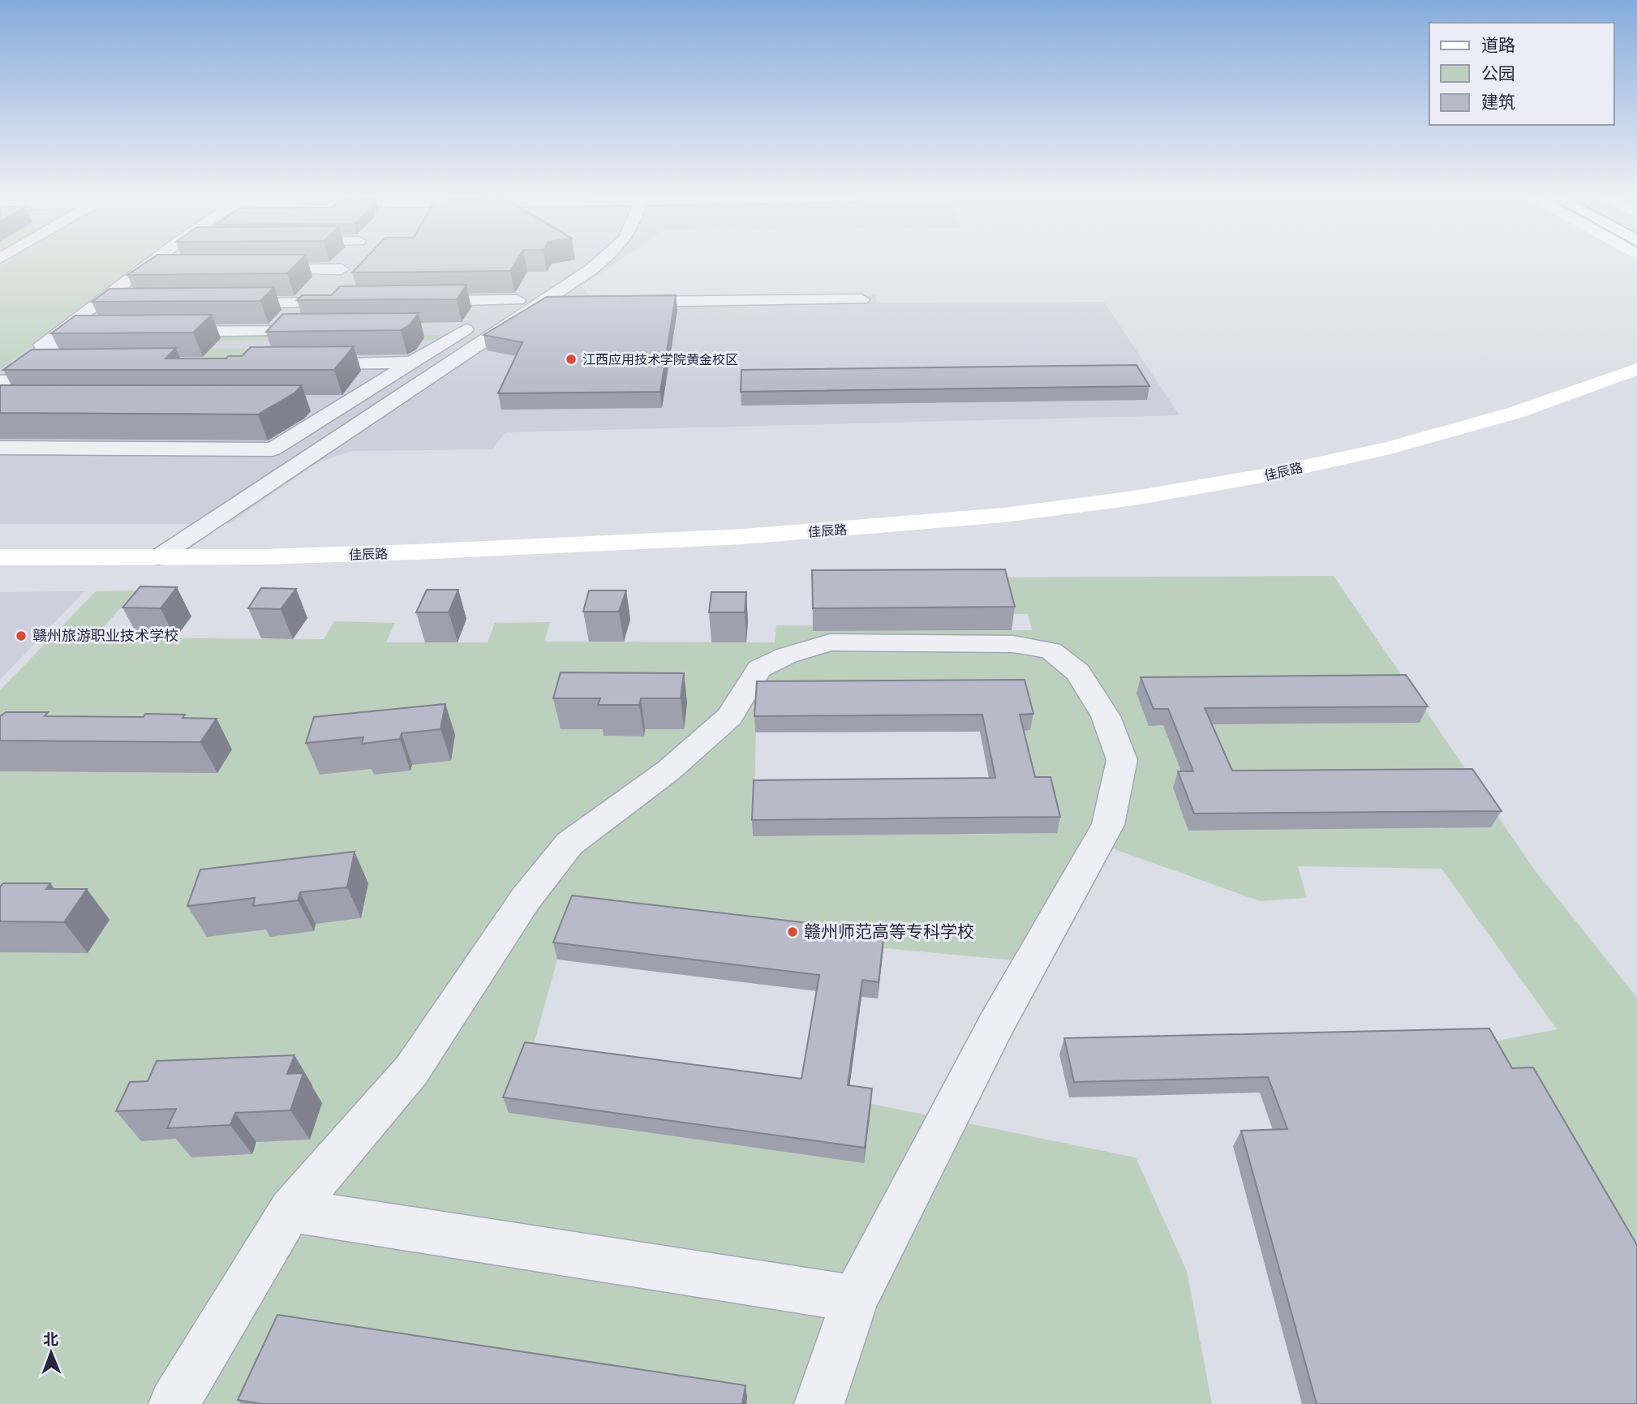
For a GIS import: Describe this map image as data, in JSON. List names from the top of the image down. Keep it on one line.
{"streets":{"main road":["佳辰路"]},"places":["江西应用技术学院黄金校区","赣州旅游职业技术学校","赣州师范高等专科学校"],"legend":["道路","公园","建筑"],"north":"top"}
